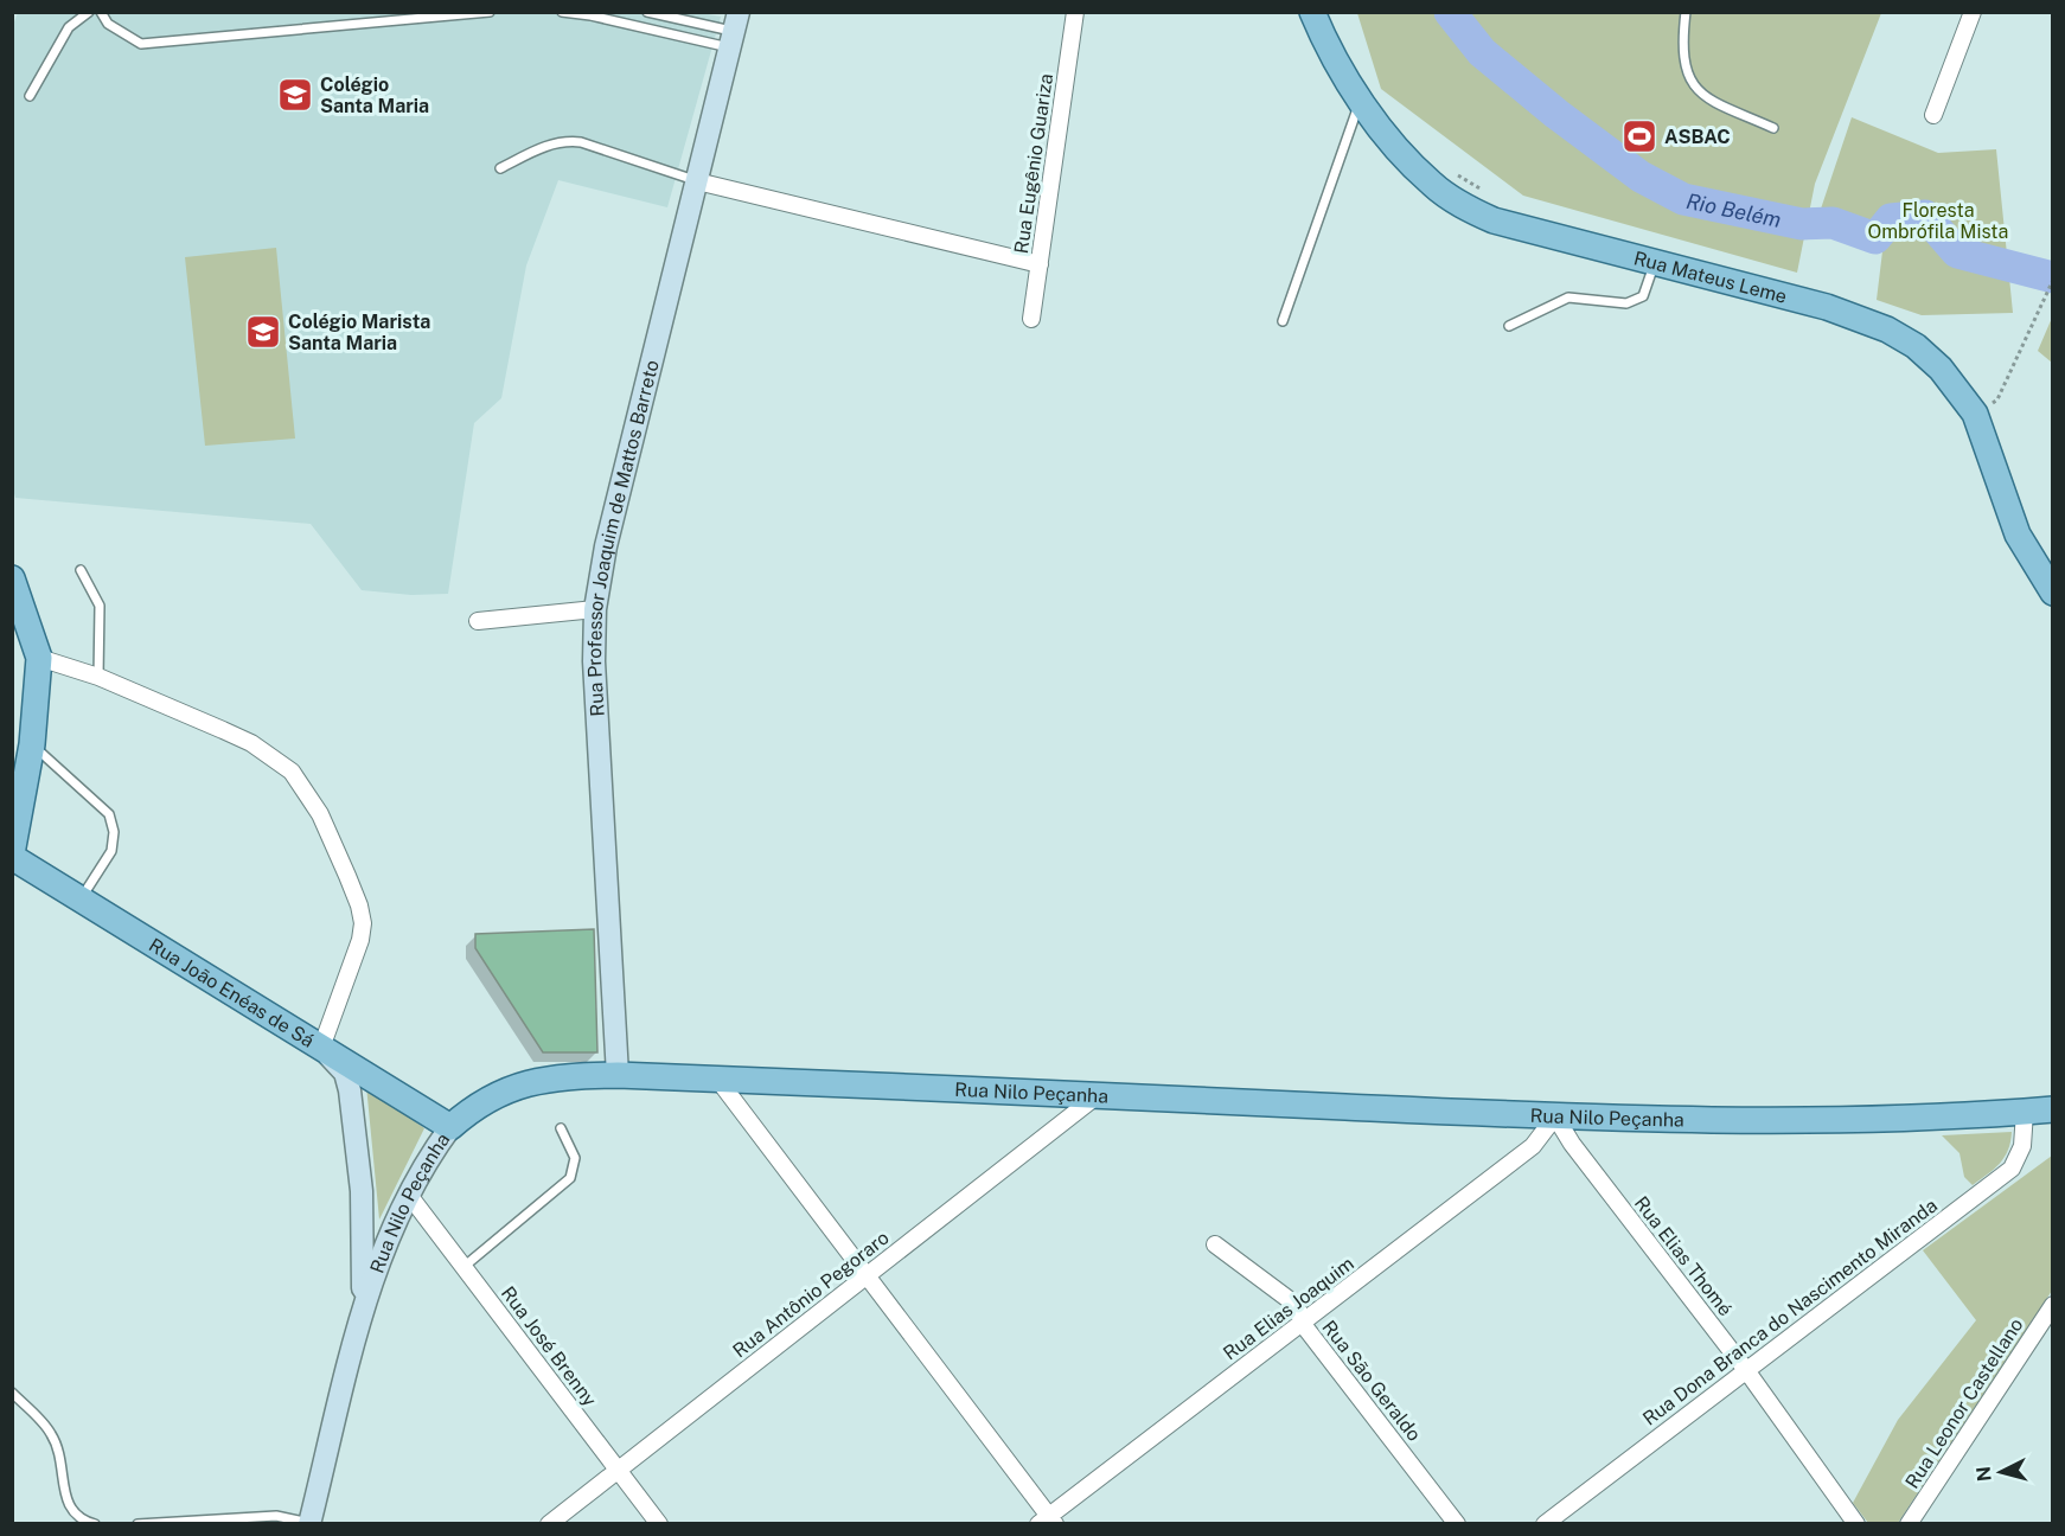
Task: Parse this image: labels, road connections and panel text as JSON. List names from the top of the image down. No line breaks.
{"streets":{"main road":["Rua Mateus Leme","Rua Professor Joaquim de Mattos Barreto","Rua João Enéas de Sá","Rua Nilo Peçanha"],"street":["Rua Eugênio Guariza","Rua Elias Thomé","Rua Antônio Pegoraro","Rua Elias Joaquim","Rua Dona Branca do Nascimento Miranda","Rua José Brenny","Rua São Geraldo","Rua Leonor Castellano"]},"crossings":[["Rua Professor Joaquim de Mattos Barreto","Rua Nilo Peçanha"],["Rua João Enéas de Sá","Rua Nilo Peçanha"],["Rua Nilo Peçanha","Rua Elias Thomé"],["Rua Nilo Peçanha","Rua Antônio Pegoraro"],["Rua Nilo Peçanha","Rua Elias Joaquim"],["Rua Nilo Peçanha","Rua Dona Branca do Nascimento Miranda"],["Rua Nilo Peçanha","Rua José Brenny"],["Rua Elias Thomé","Rua Elias Joaquim"],["Rua Elias Thomé","Rua Dona Branca do Nascimento Miranda"],["Rua Antônio Pegoraro","Rua José Brenny"],["Rua Elias Joaquim","Rua São Geraldo"]],"water":["Rio Belém"],"parks":["Floresta Ombrófila Mista"],"places":{"school or university":["Colégio Santa Maria","Colégio Marista Santa Maria"],"sports":["ASBAC"]},"north":"left"}
